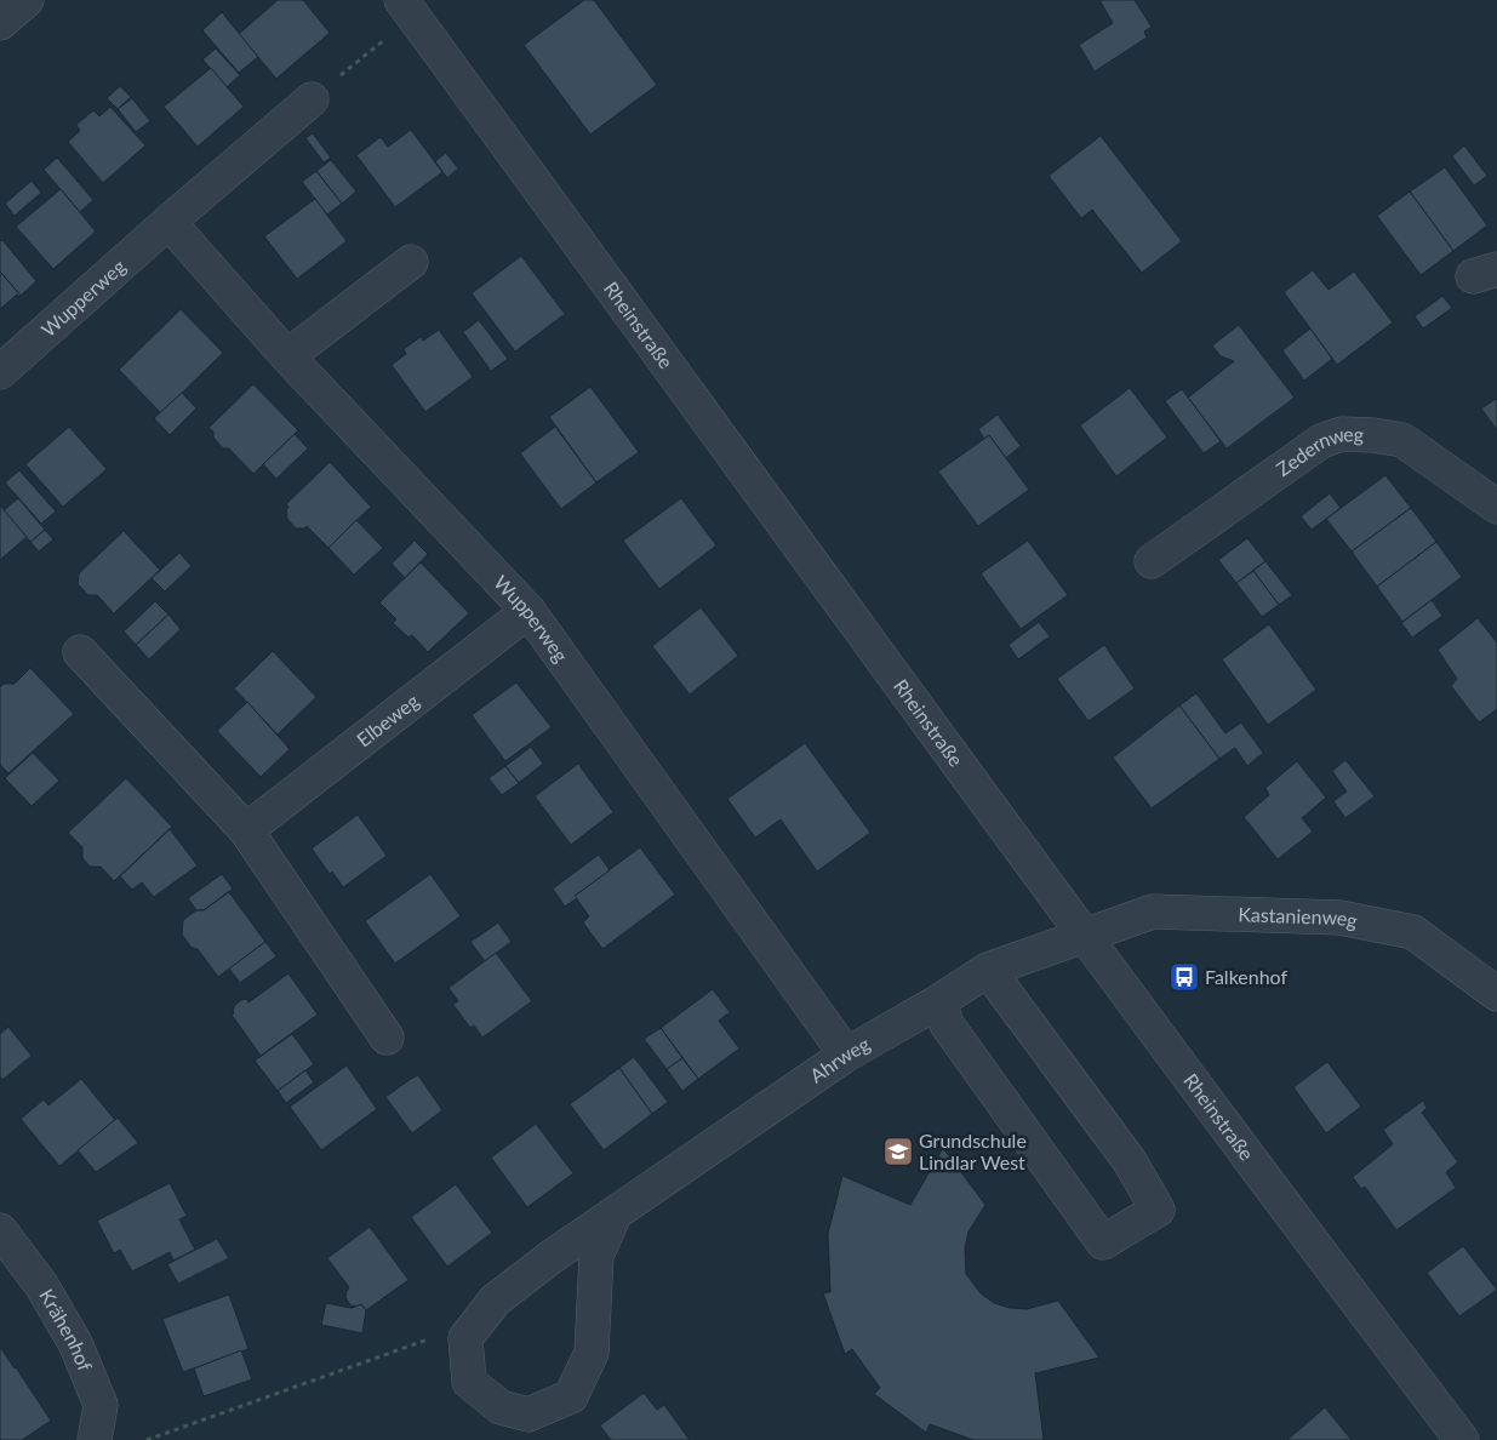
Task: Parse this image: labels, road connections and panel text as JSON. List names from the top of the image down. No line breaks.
{"streets":{"street":["Wupperweg","Rheinstraße","Zedernweg","Elbeweg","Kastanienweg","Ahrweg","Krähenhof"]},"crossings":[["Wupperweg","Elbeweg"],["Wupperweg","Ahrweg"],["Rheinstraße","Kastanienweg"],["Rheinstraße","Ahrweg"],["Kastanienweg","Ahrweg"]],"places":{"bus stop":["Falkenhof"],"school or university":["Grundschule Lindlar West"]}}
